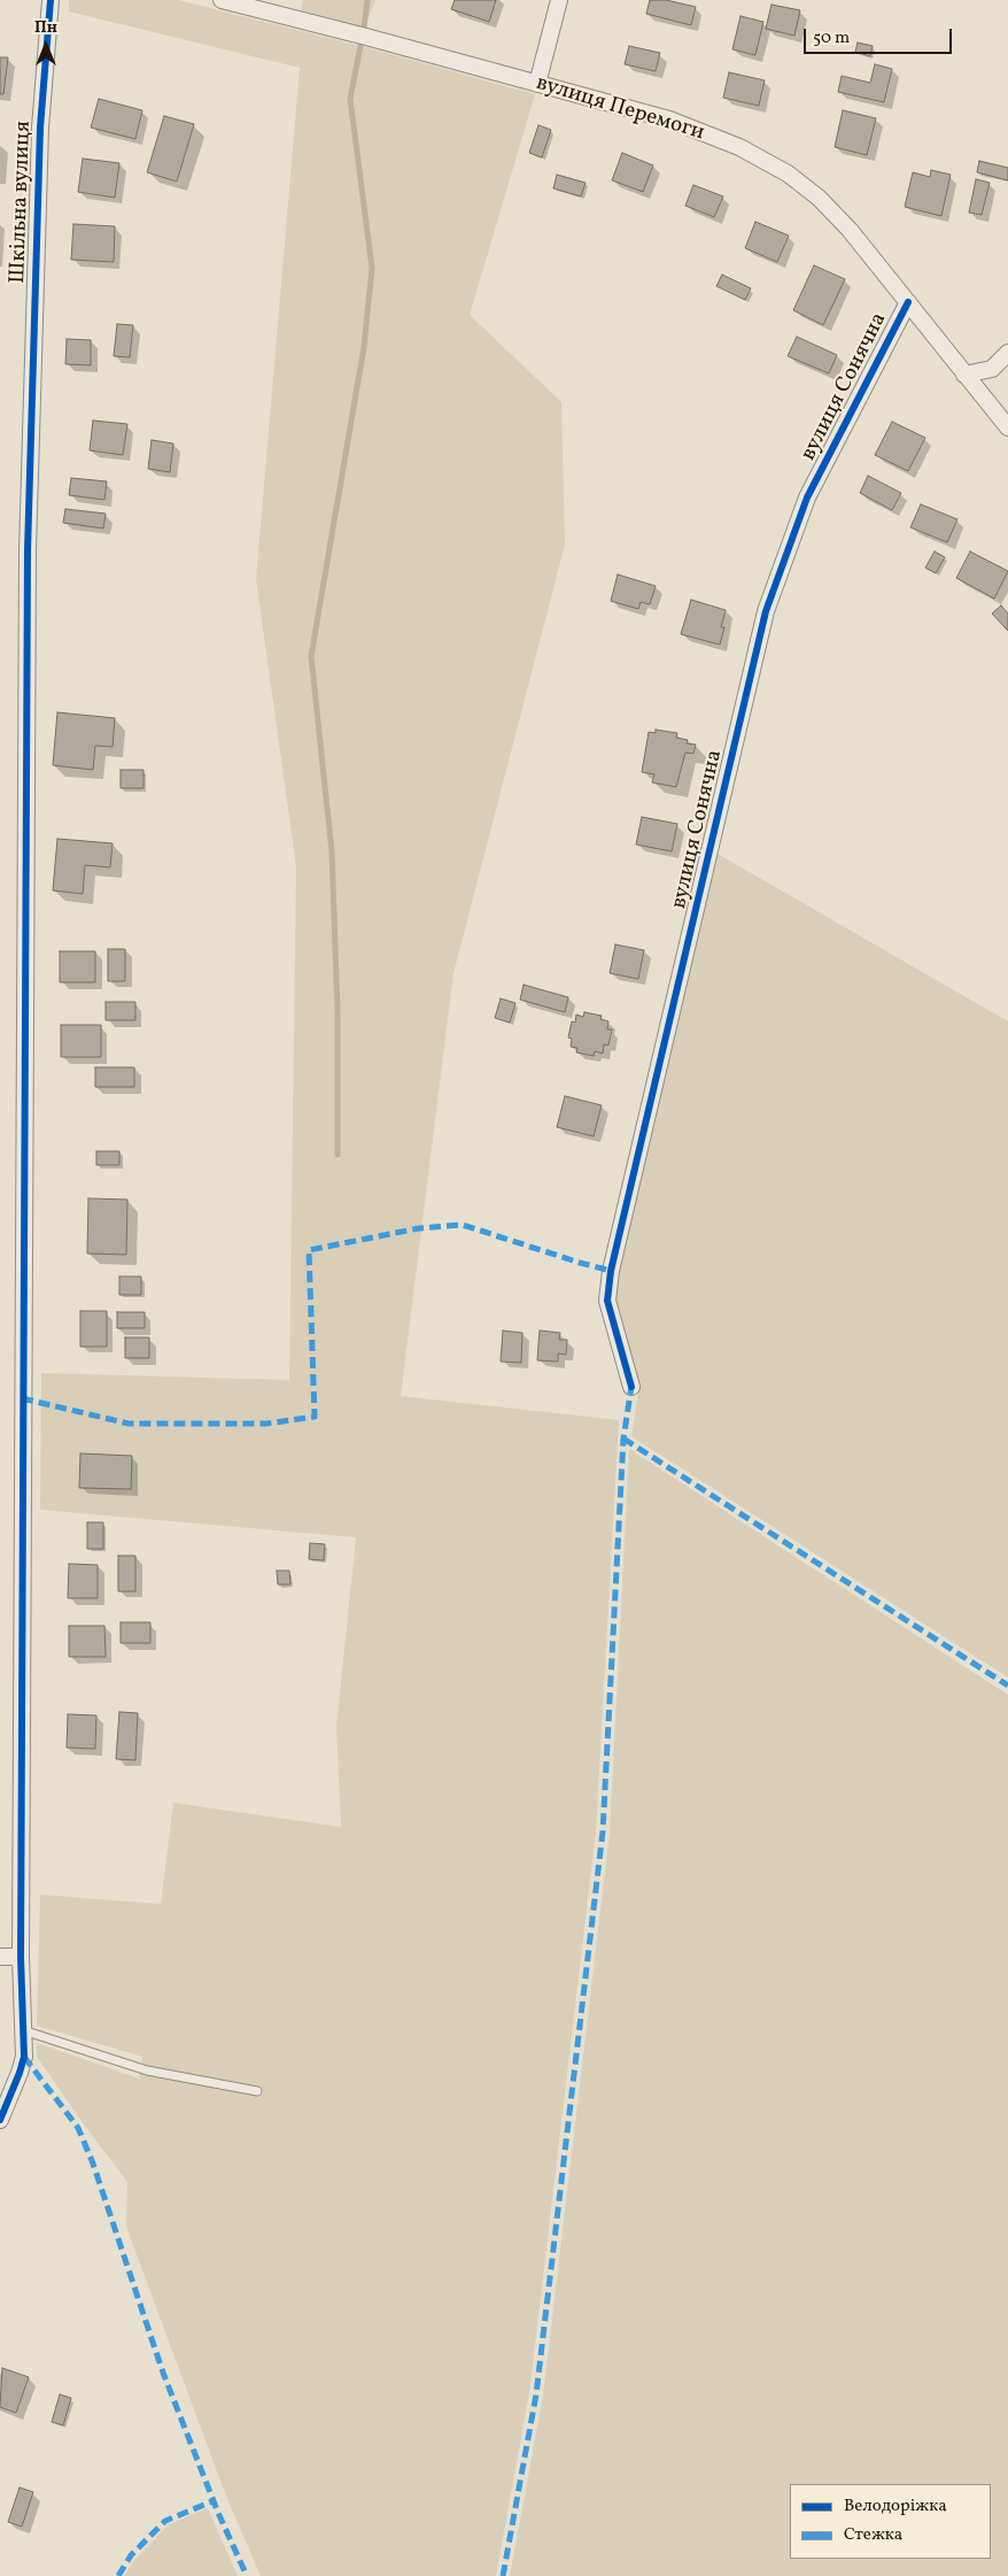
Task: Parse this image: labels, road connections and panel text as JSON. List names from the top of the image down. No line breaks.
{"streets":{"street":["вулиця Перемоги","Шкільна вулиця","вулиця Сонячна"]},"crossings":[["вулиця Перемоги","вулиця Сонячна"]],"legend":["Велодоріжка","Стежка"],"scale_bar":"50 m","north":"top"}
